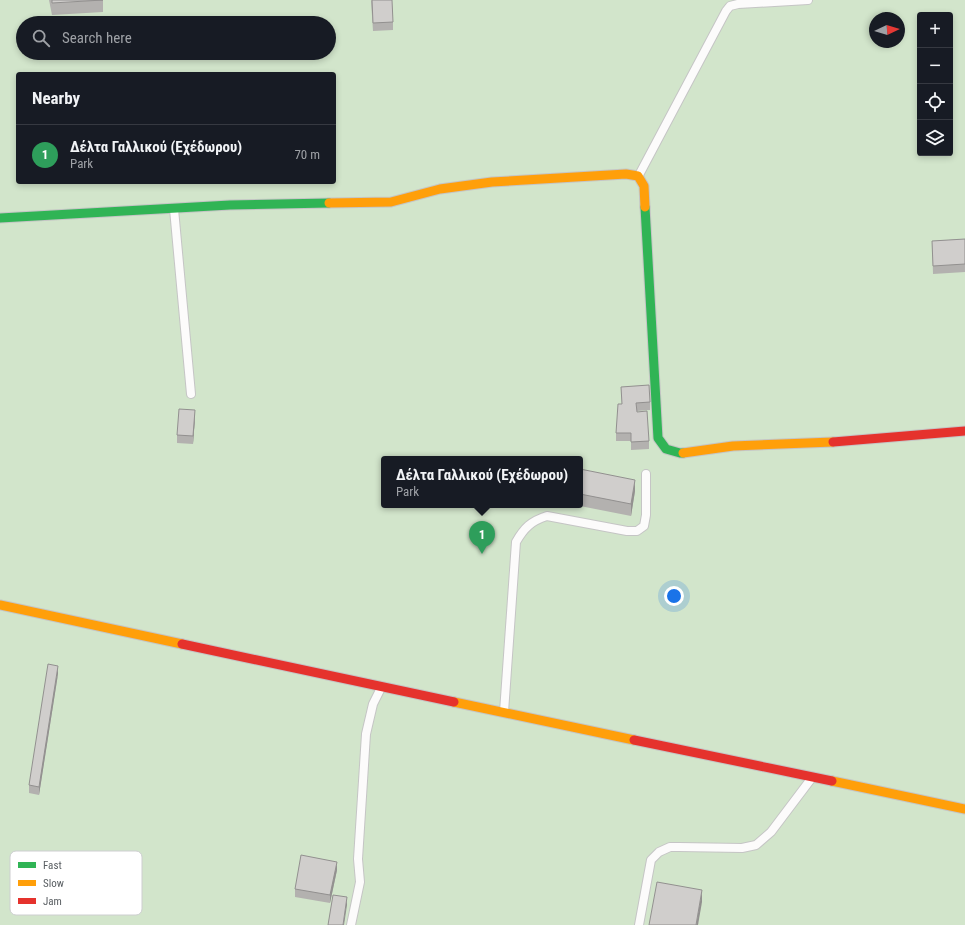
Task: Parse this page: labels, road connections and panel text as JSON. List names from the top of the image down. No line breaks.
{"legend":["Fast","Slow","Jam"],"north":"right","page":{"map_buttons":["+","−"],"search":"Search here","heading":"Nearby","list":[{"mark":"1","name":"Δέλτα Γαλλικού (Εχέδωρου)","note":"Park","value":"70 m"}],"popup":["Δέλτα Γαλλικού (Εχέδωρου)","Park"],"pins":"1"}}
